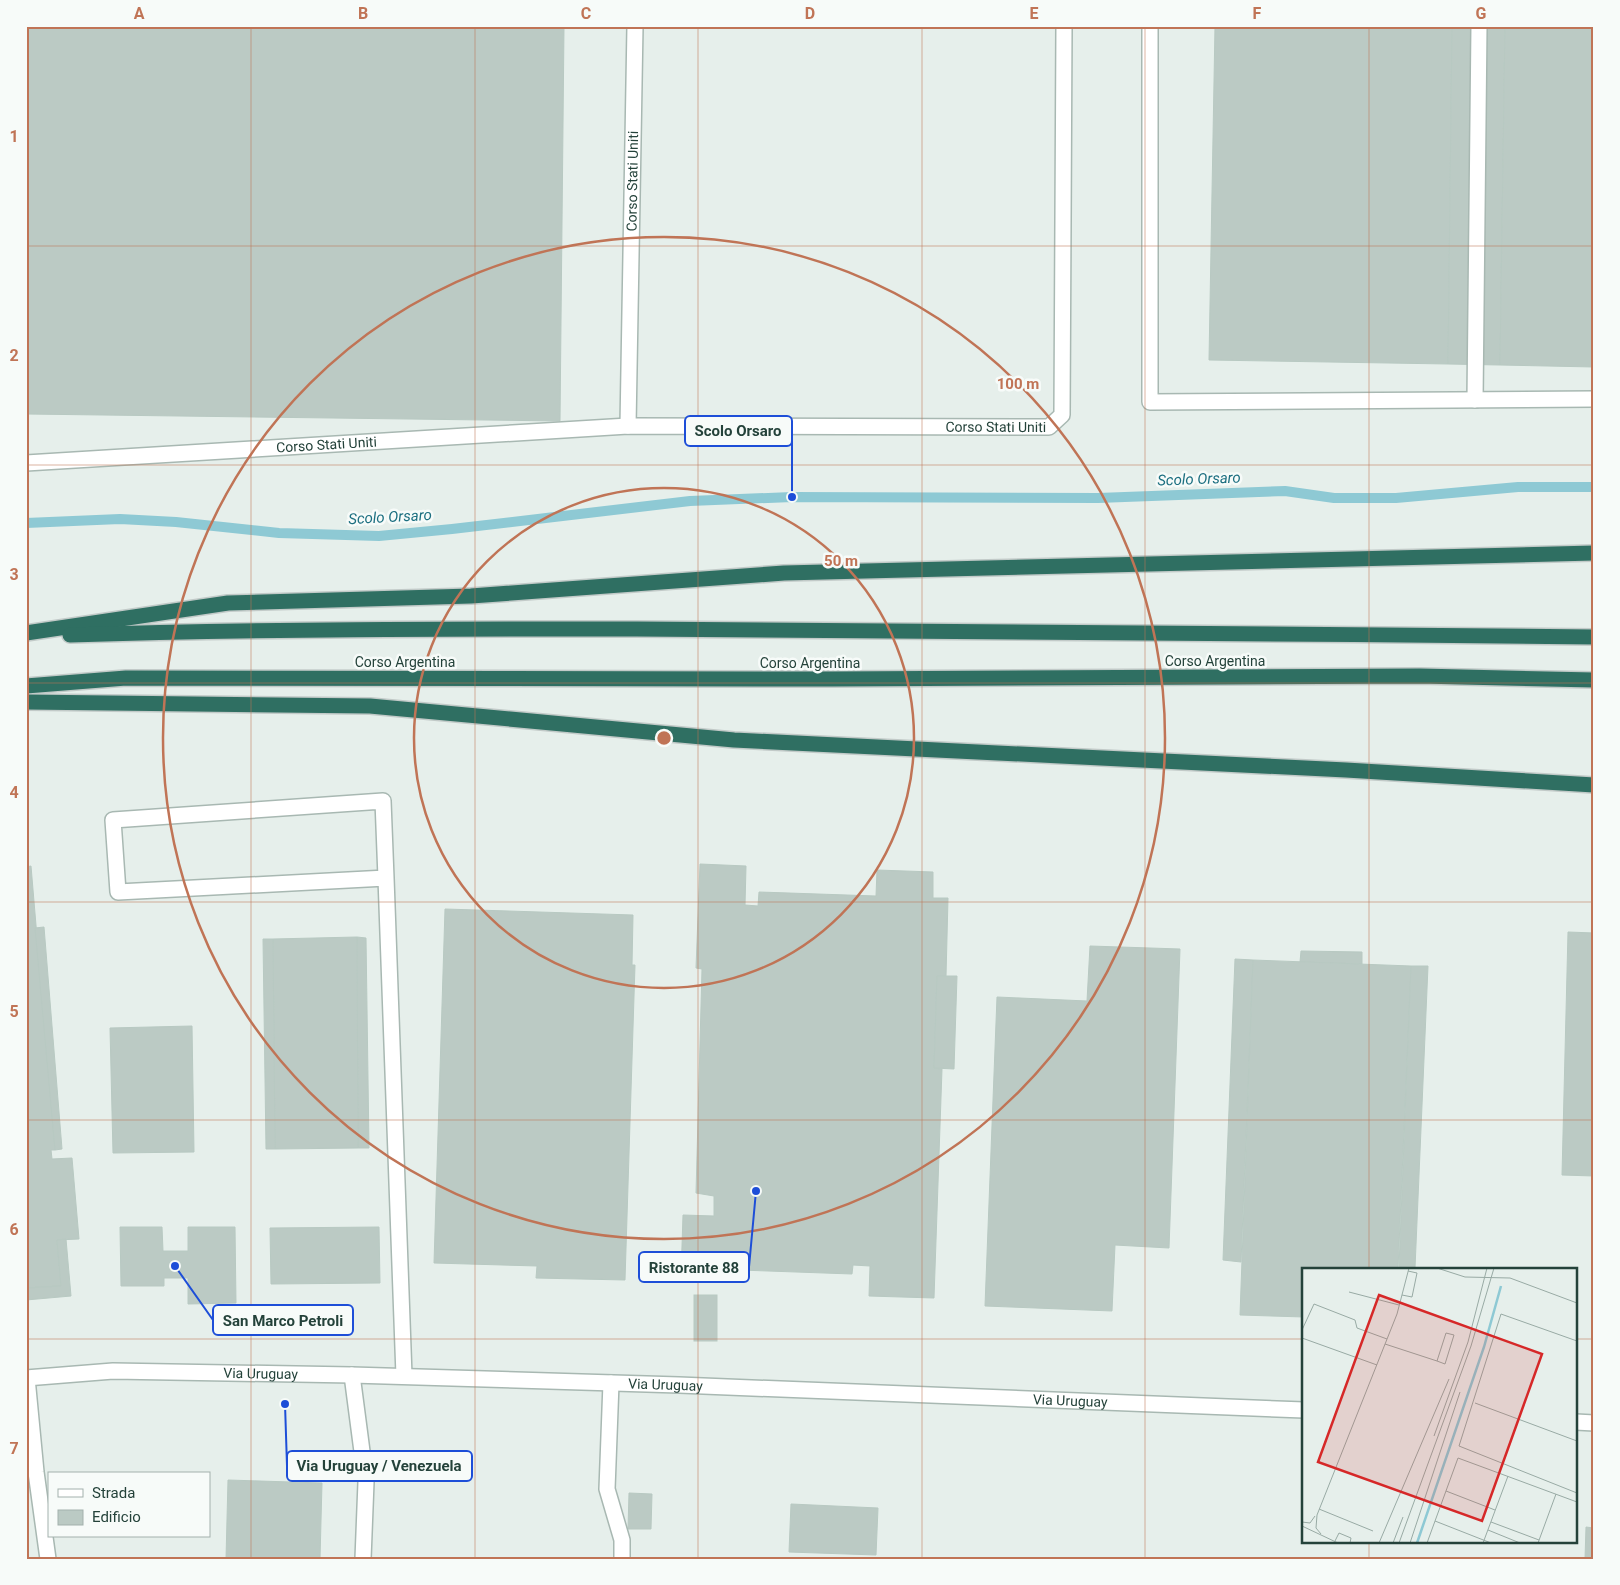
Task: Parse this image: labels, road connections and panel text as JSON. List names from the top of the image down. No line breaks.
{"streets":{"highway":["Corso Argentina"],"street":["Corso Stati Uniti","Via Uruguay"]},"water":["Scolo Orsaro"],"places":["Scolo Orsaro","Ristorante 88","San Marco Petroli","Via Uruguay / Venezuela"],"legend":["Strada","Edificio"],"grid":{"columns":["A","B","C","D","E","F","G"],"rows":["1","2","3","4","5","6","7"]},"rings":["100 m","50 m"]}
